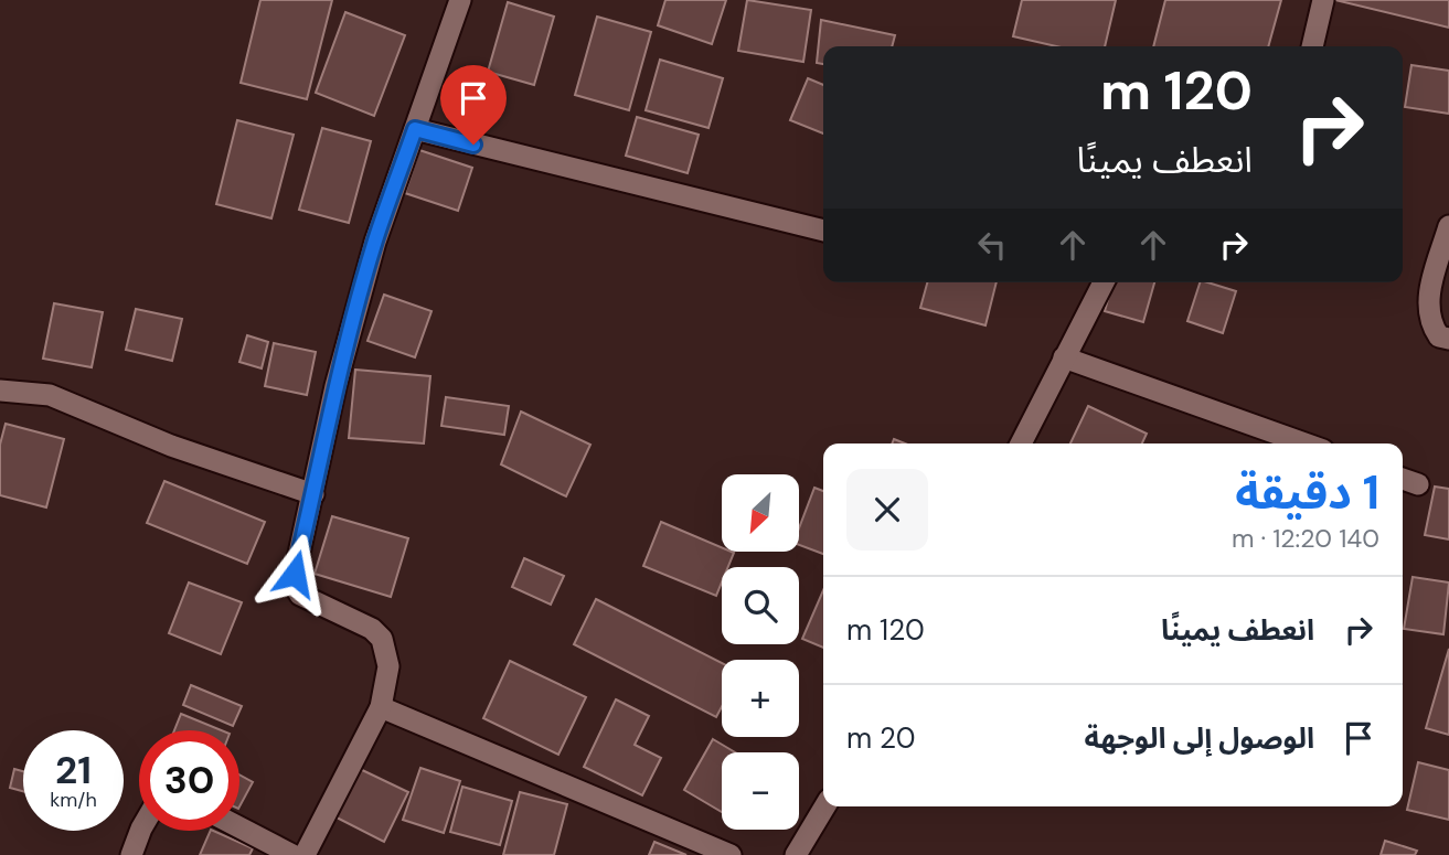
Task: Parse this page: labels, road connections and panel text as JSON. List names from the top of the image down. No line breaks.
{"north":"bottom left","page":{"turn":["120 m","انعطف يمينًا"],"heading":["1 دقيقة","140 m · 12:20"],"map_buttons":["+","−"],"list":[{"name":"انعطف يمينًا","value":"120 m"},{"name":"الوصول إلى الوجهة","value":"20 m"}],"speed":"21 km/h","limit":"30"}}
